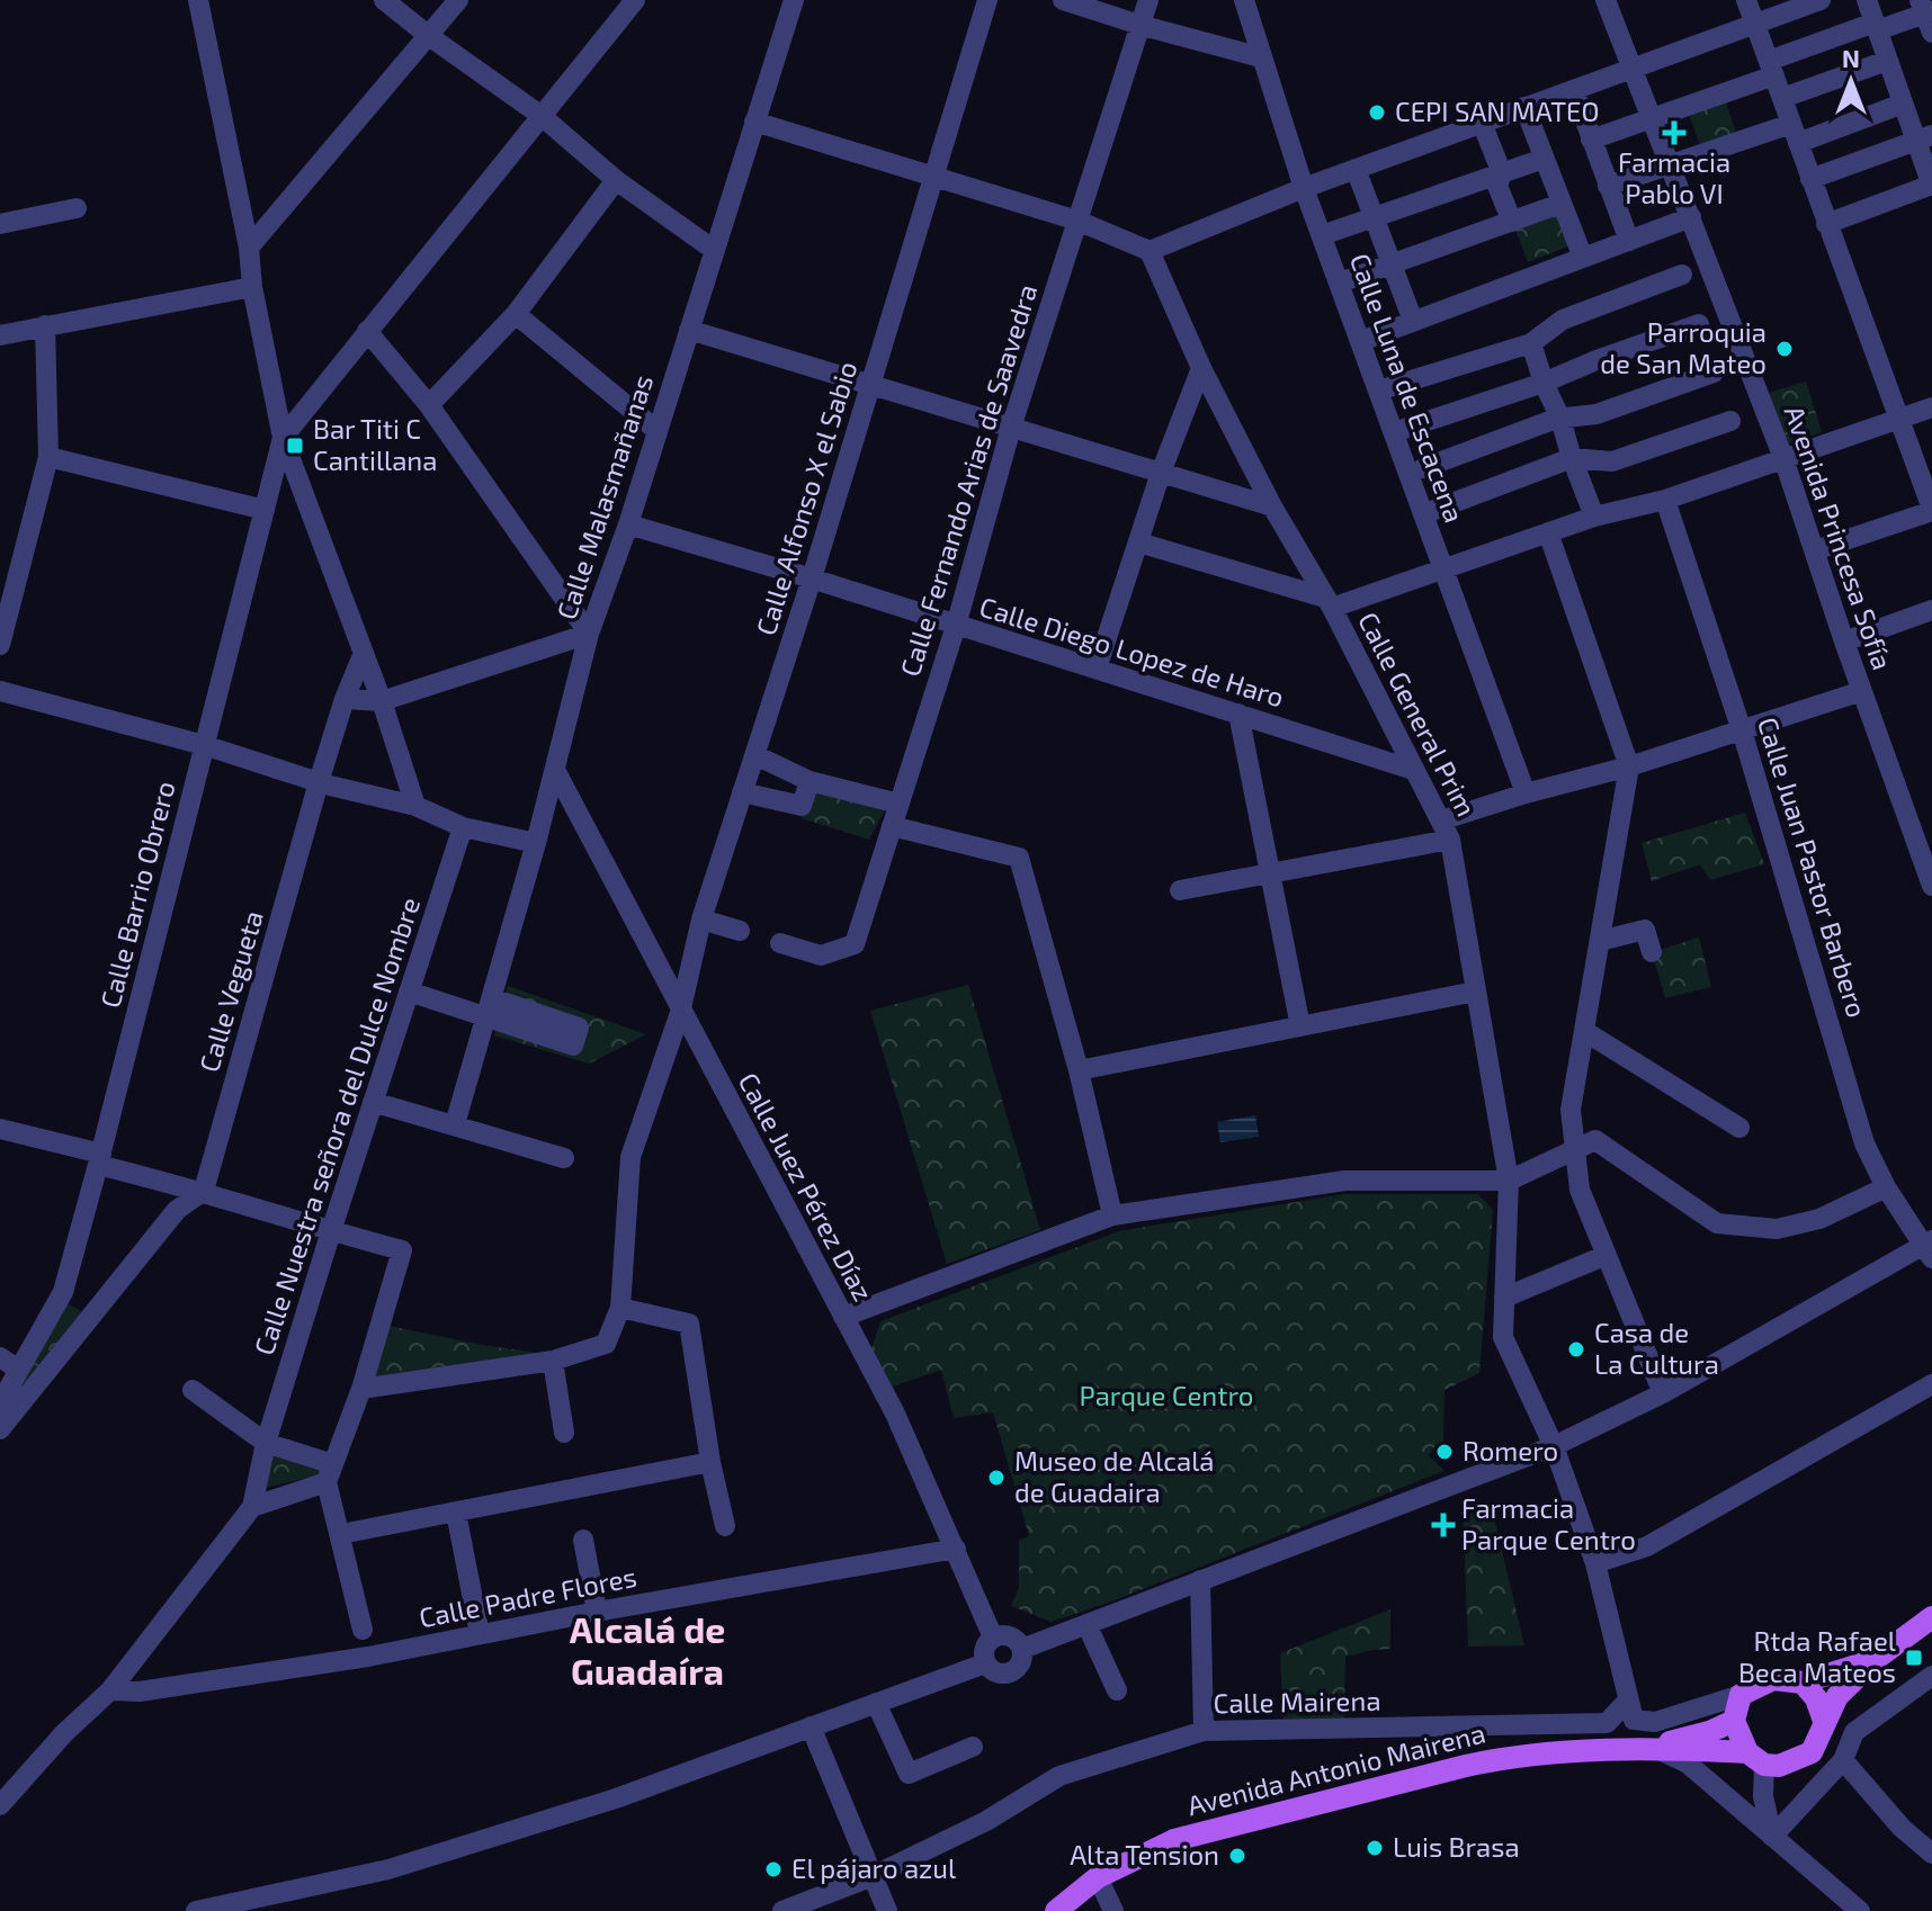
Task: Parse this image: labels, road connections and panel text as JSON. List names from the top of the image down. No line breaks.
{"streets":{"main road":["Avenida Antonio Mairena"],"street":["Calle Luna de Escacena","Calle Fernando Arias de Saavedra","Calle Malasmañanas","Calle Alfonso X el Sabio","Avenida Princesa Sofía","Calle Diego Lopez de Haro","Calle General Prim","Calle Juan Pastor Barbero","Calle Barrio Obrero","Calle Vegueta","Calle Nuestra señora del Dulce Nombre","Calle Juez Pérez Díaz","Calle Padre Flores","Calle Mairena"]},"crossings":[["Calle Fernando Arias de Saavedra","Calle Diego Lopez de Haro"],["Calle Malasmañanas","Calle Diego Lopez de Haro"],["Calle Malasmañanas","Calle Juez Pérez Díaz"],["Calle Alfonso X el Sabio","Calle Diego Lopez de Haro"],["Calle Alfonso X el Sabio","Calle Juez Pérez Díaz"],["Calle Diego Lopez de Haro","Calle General Prim"],["Calle General Prim","Calle Mairena"],["Calle Juez Pérez Díaz","Calle Padre Flores"]],"districts":["Alcalá de Guadaíra"],"parks":["Parque Centro"],"places":{"other":["CEPI SAN MATEO","Parroquia de San Mateo","Casa de La Cultura","Romero","Museo de Alcalá de Guadaira","Luis Brasa","Alta Tension","El pájaro azul"],"health":["Farmacia Pablo VI","Farmacia Parque Centro"],"transit":["Bar Titi C Cantillana","Rtda Rafael Beca Mateos"]},"north":"top"}
